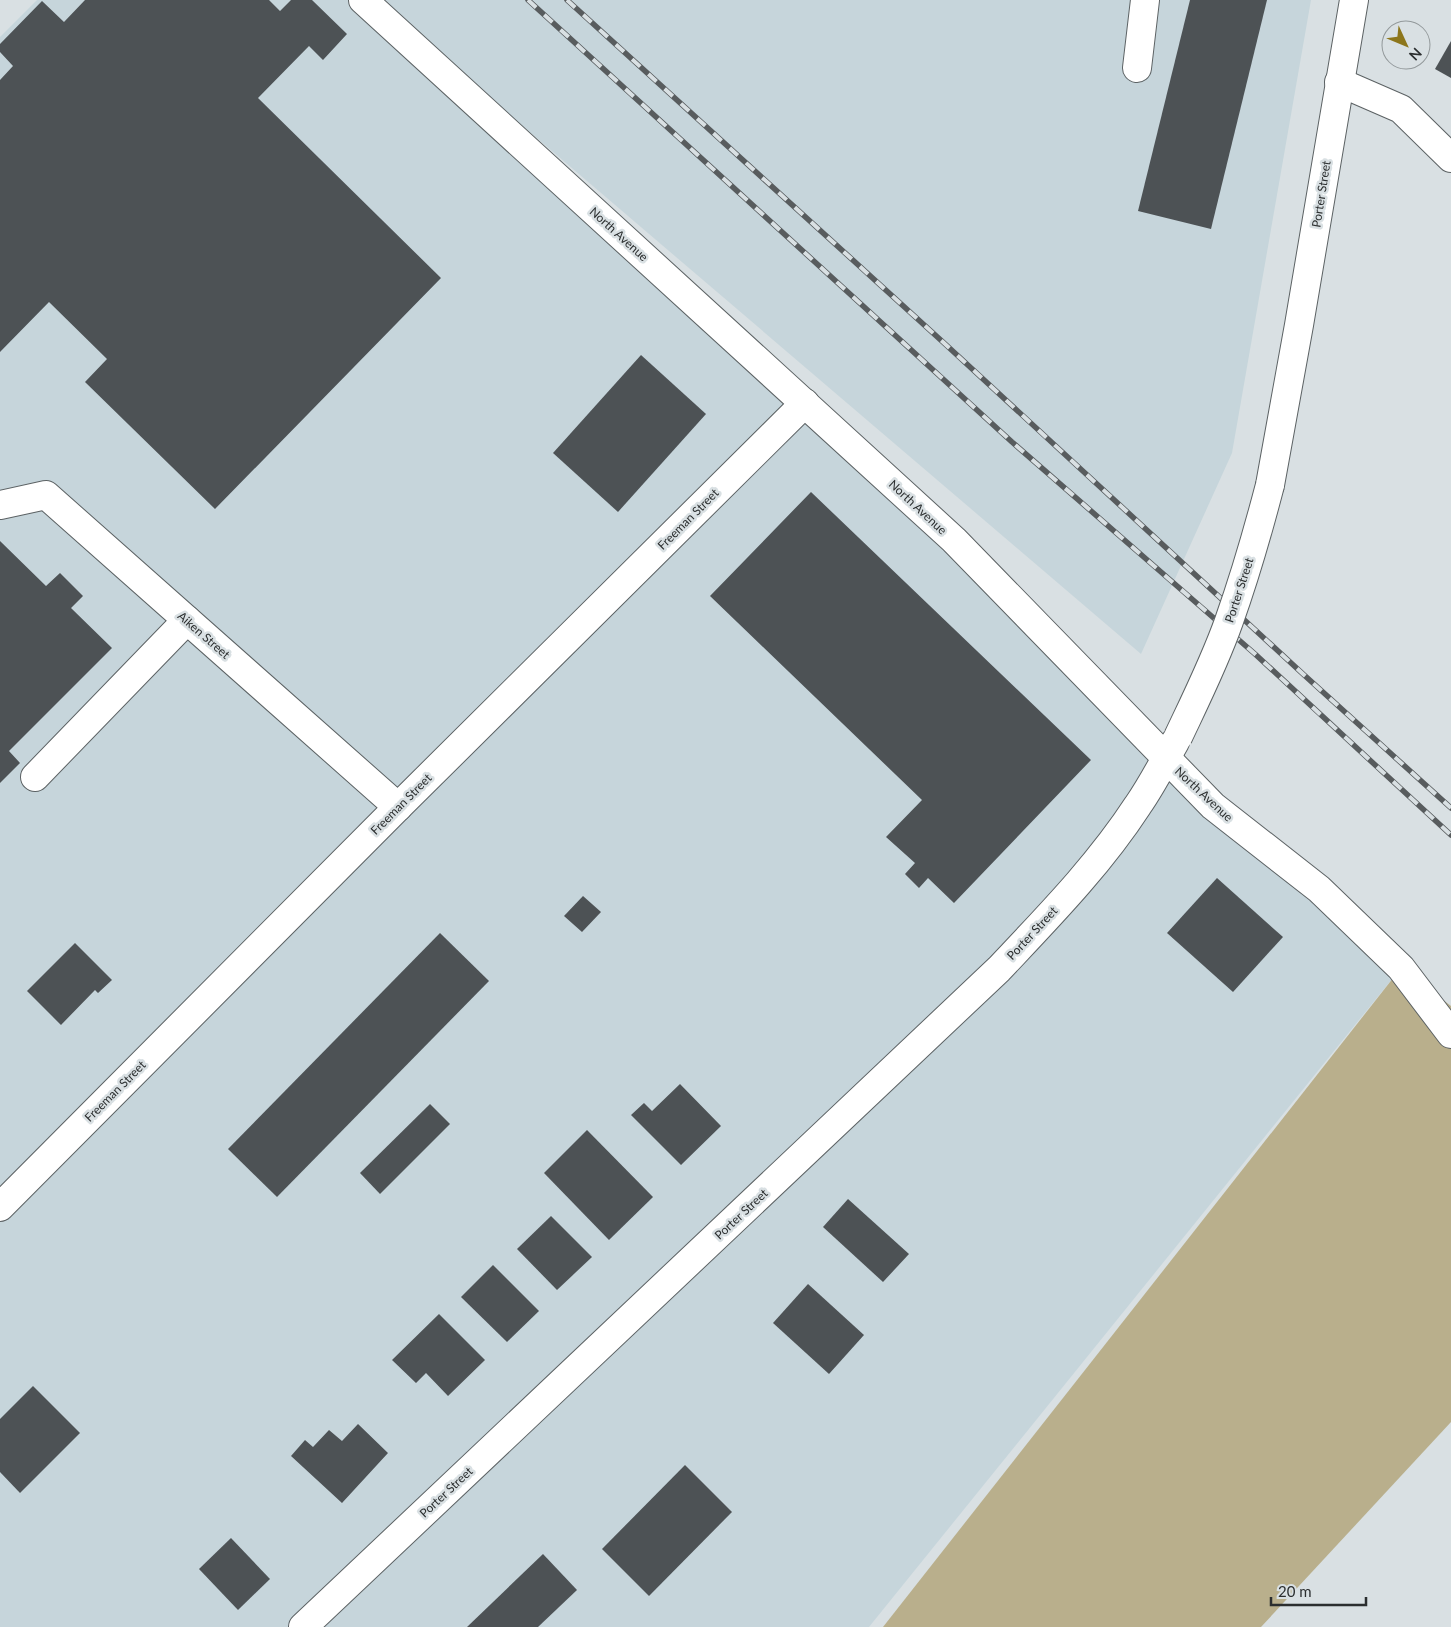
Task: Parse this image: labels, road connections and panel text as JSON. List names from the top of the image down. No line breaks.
{"streets":{"street":["Porter Street","North Avenue","Freeman Street","Aiken Street"]},"crossings":[["Porter Street","North Avenue"],["North Avenue","Freeman Street"],["Freeman Street","Aiken Street"]],"scale_bar":"20 m","north":"bottom right"}
